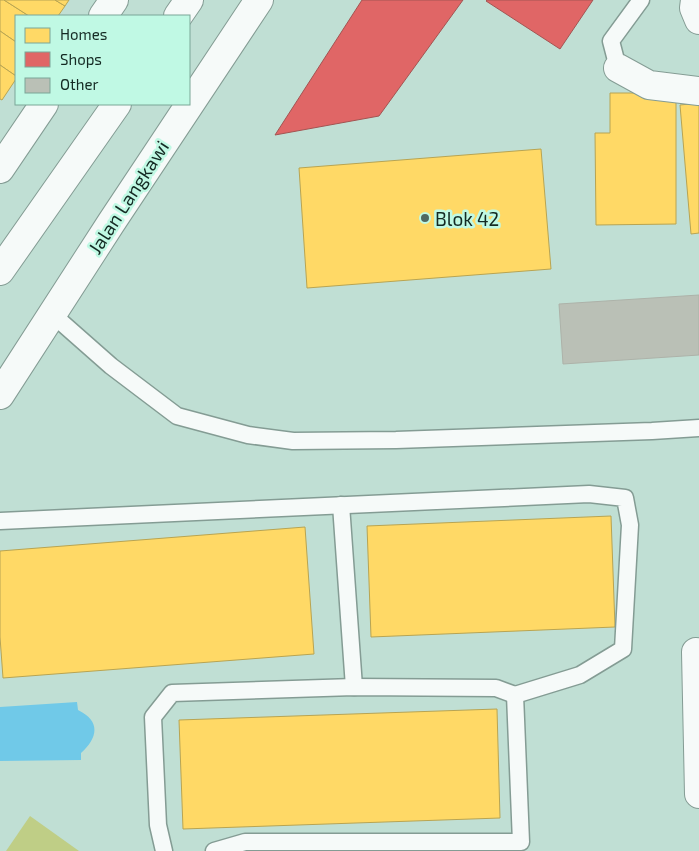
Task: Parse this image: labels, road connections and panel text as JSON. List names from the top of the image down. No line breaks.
{"streets":{"street":["Jalan Langkawi"]},"places":["Blok 42"],"legend":["Homes","Shops","Other"]}
